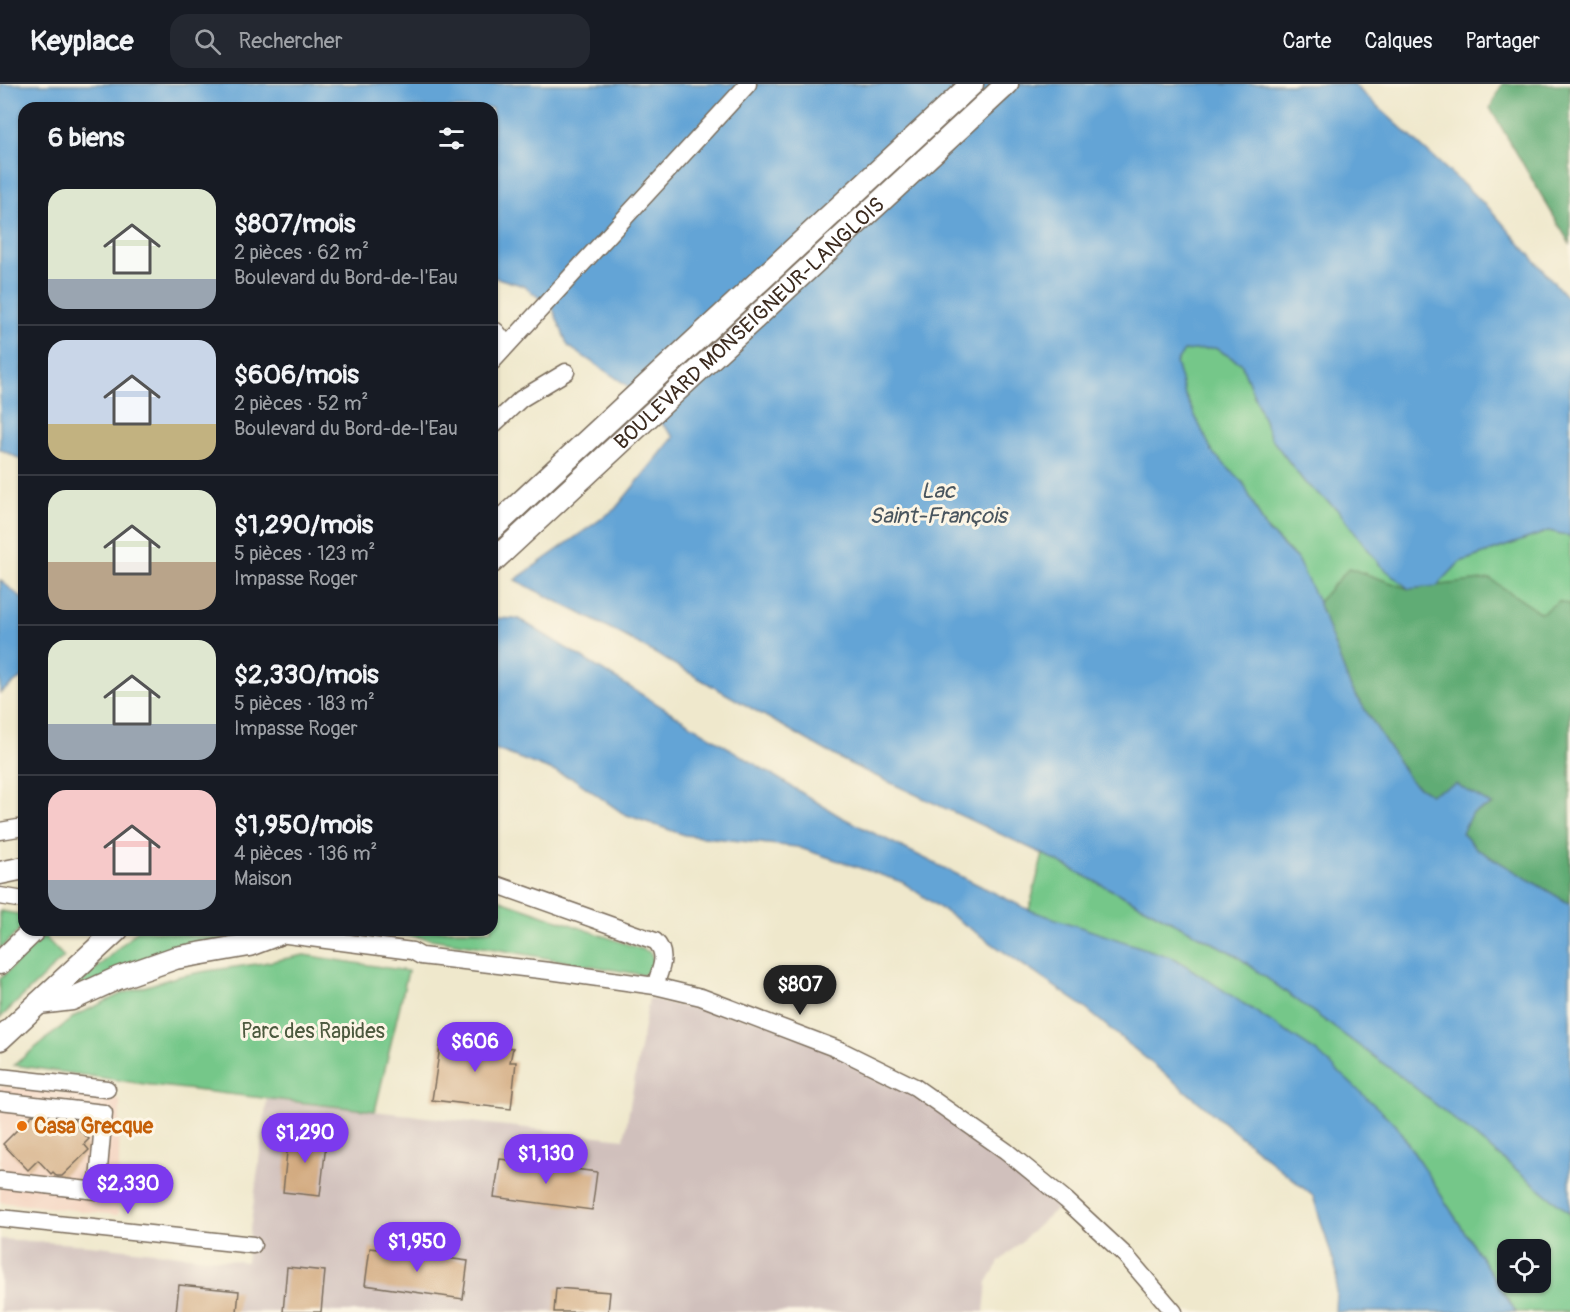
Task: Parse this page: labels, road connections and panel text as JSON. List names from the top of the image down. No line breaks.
{"streets":{"highway":["BOULEVARD MONSEIGNEUR-LANGLOIS"]},"water":["Lac Saint-François"],"parks":["Parc des Rapides"],"places":["Casa Grecque"],"page":{"header":"Keyplace","search":"Rechercher","nav":["Carte","Calques","Partager"],"heading":"6 biens","list":[{"name":"$807/mois","note":"2 pièces · 62 m² · Boulevard du Bord-de-l'Eau"},{"name":"$606/mois","note":"2 pièces · 52 m² · Boulevard du Bord-de-l'Eau"},{"name":"$1,290/mois","note":"5 pièces · 123 m² · Impasse Roger"},{"name":"$2,330/mois","note":"5 pièces · 183 m² · Impasse Roger"},{"name":"$1,950/mois","note":"4 pièces · 136 m² · Maison"}],"price":["$807","$606","$1,290","$1,130","$2,330","$1,950"]}}
